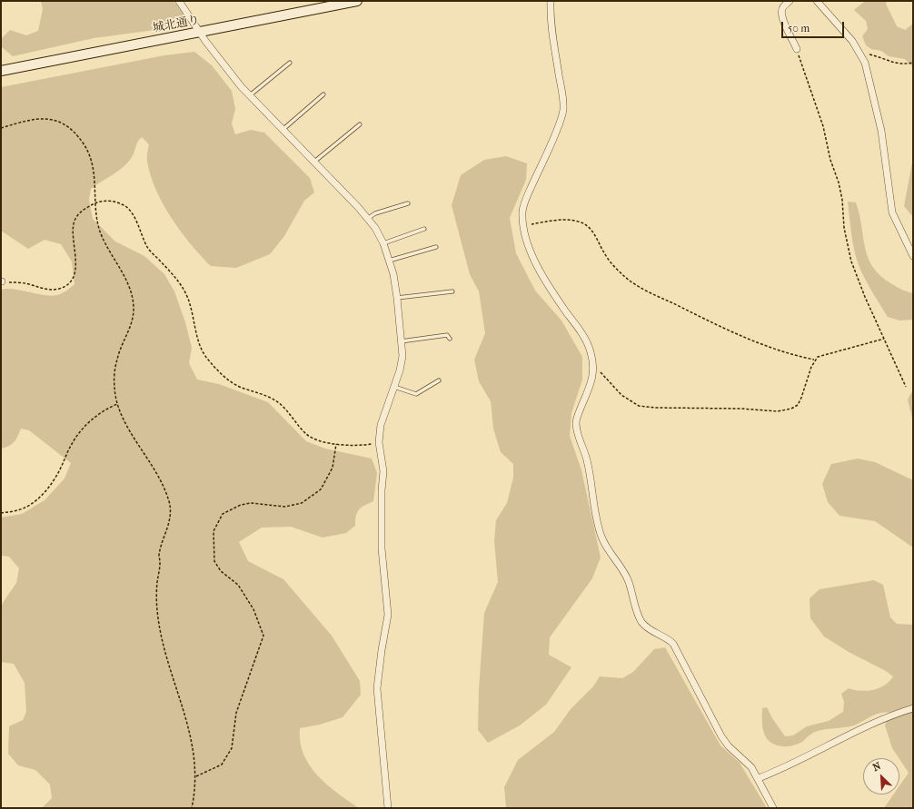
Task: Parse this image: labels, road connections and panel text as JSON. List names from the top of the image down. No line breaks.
{"streets":{"street":["城北通り"]},"scale_bar":"50 m","north":"top left"}
